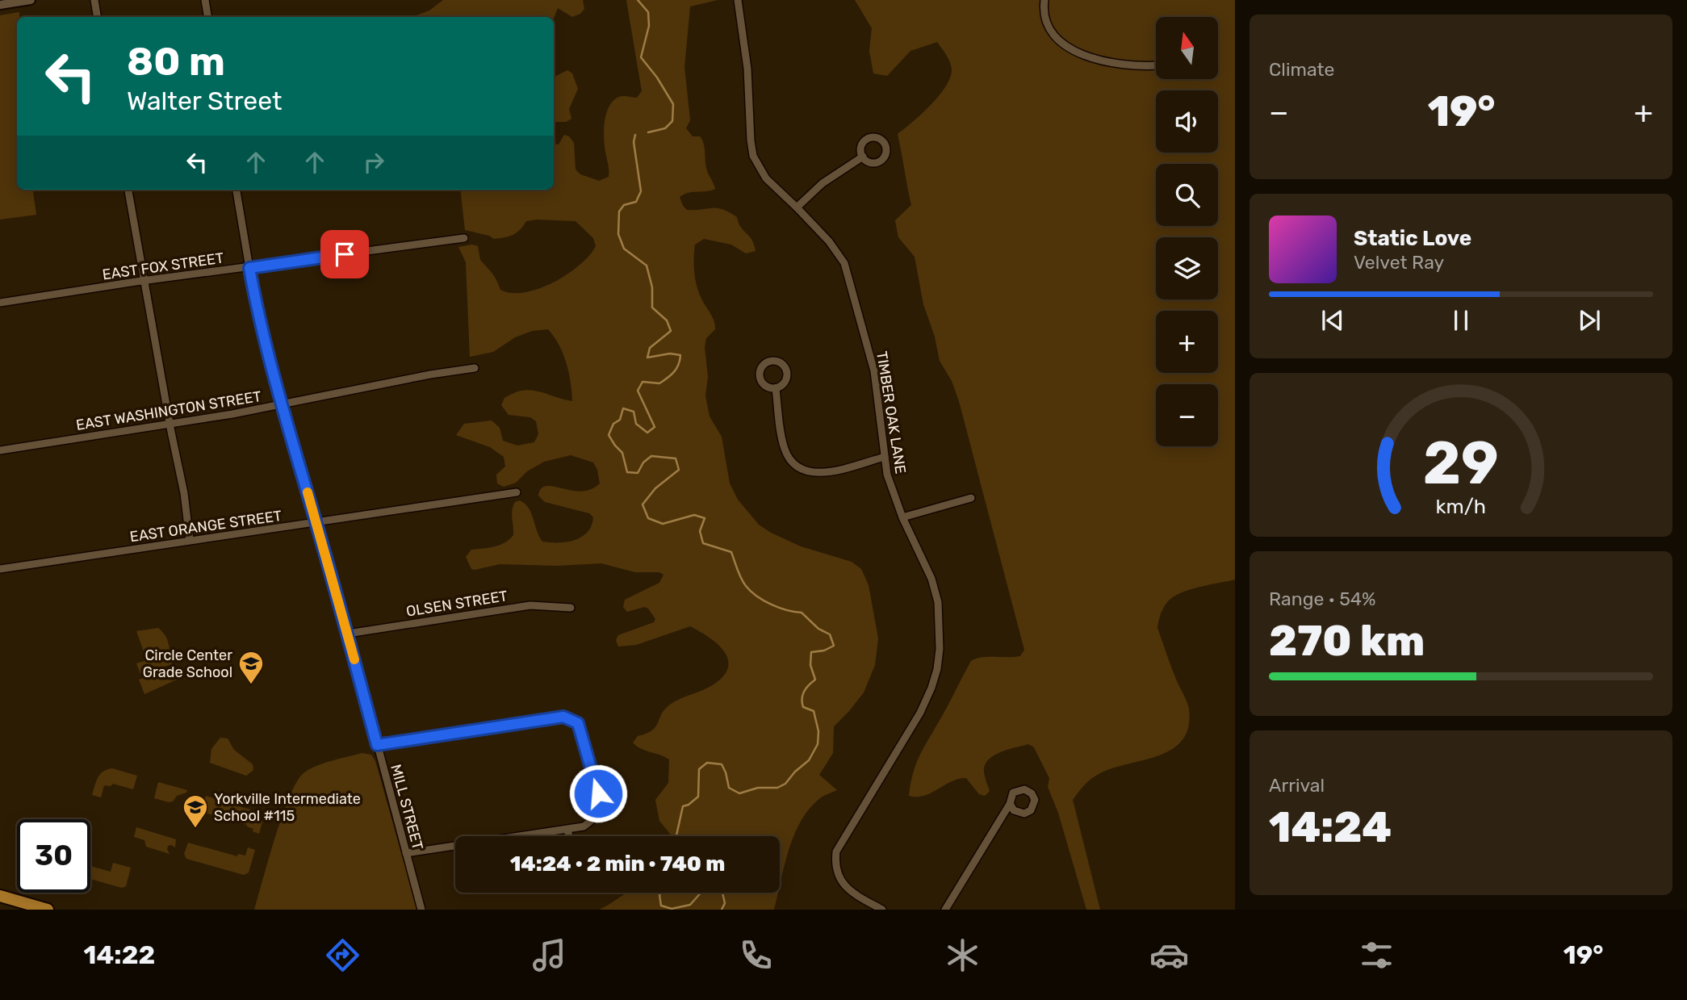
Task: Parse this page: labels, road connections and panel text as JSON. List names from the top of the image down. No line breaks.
{"streets":{"street":["EAST FOX STREET","EAST WASHINGTON STREET","TIMBER OAK LANE","EAST ORANGE STREET","OLSEN STREET","MILL STREET"]},"crossings":[["EAST FOX STREET","MILL STREET"],["EAST WASHINGTON STREET","MILL STREET"],["EAST ORANGE STREET","MILL STREET"],["OLSEN STREET","MILL STREET"]],"places":{"school or university":["Circle Center Grade School","Yorkville Intermediate School #115"]},"north":"top","page":{"tile":["Climate",["Range · 54%","270 km"],["Arrival","14:24"]],"map_buttons":["+","−"],"turn":["80 m","Walter Street"],"heat":["−","19°","+"],"song":["Static Love","Velvet Ray"],"limit":"30","trip":"14:24 · 2 min · 740 m","tabs":["14:22","19°"],"gauge":["29","km/h"]}}
